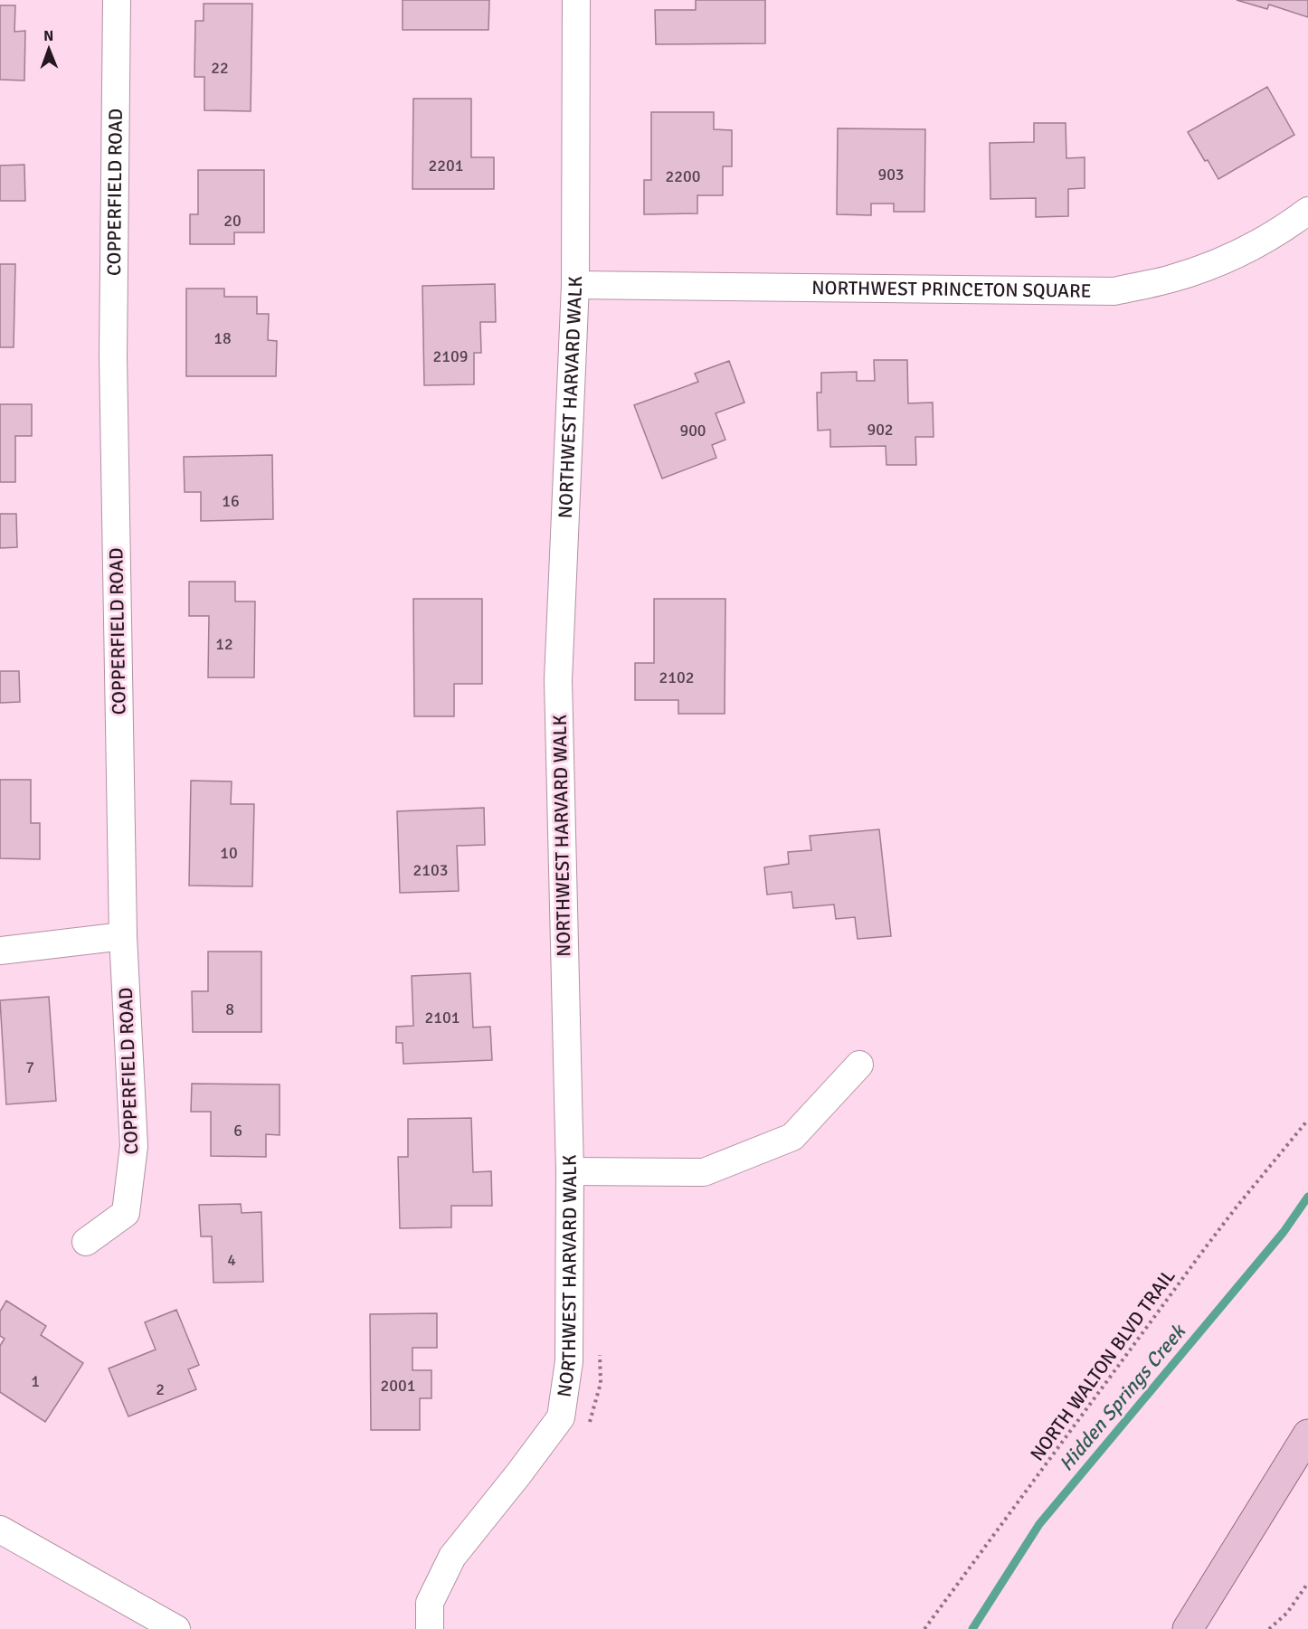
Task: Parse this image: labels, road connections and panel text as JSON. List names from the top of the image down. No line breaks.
{"streets":{"street":["COPPERFIELD ROAD","NORTHWEST PRINCETON SQUARE","NORTHWEST HARVARD WALK"],"path":["NORTH WALTON BLVD TRAIL"]},"crossings":[["NORTHWEST PRINCETON SQUARE","NORTHWEST HARVARD WALK"]],"water":["Hidden Springs Creek"],"house_numbers":["22","2201","903","2200","20","18","2109","902","900","16","12","2102","10","2103","8","2101","7","6","4","1","2001","2"],"north":"top"}
